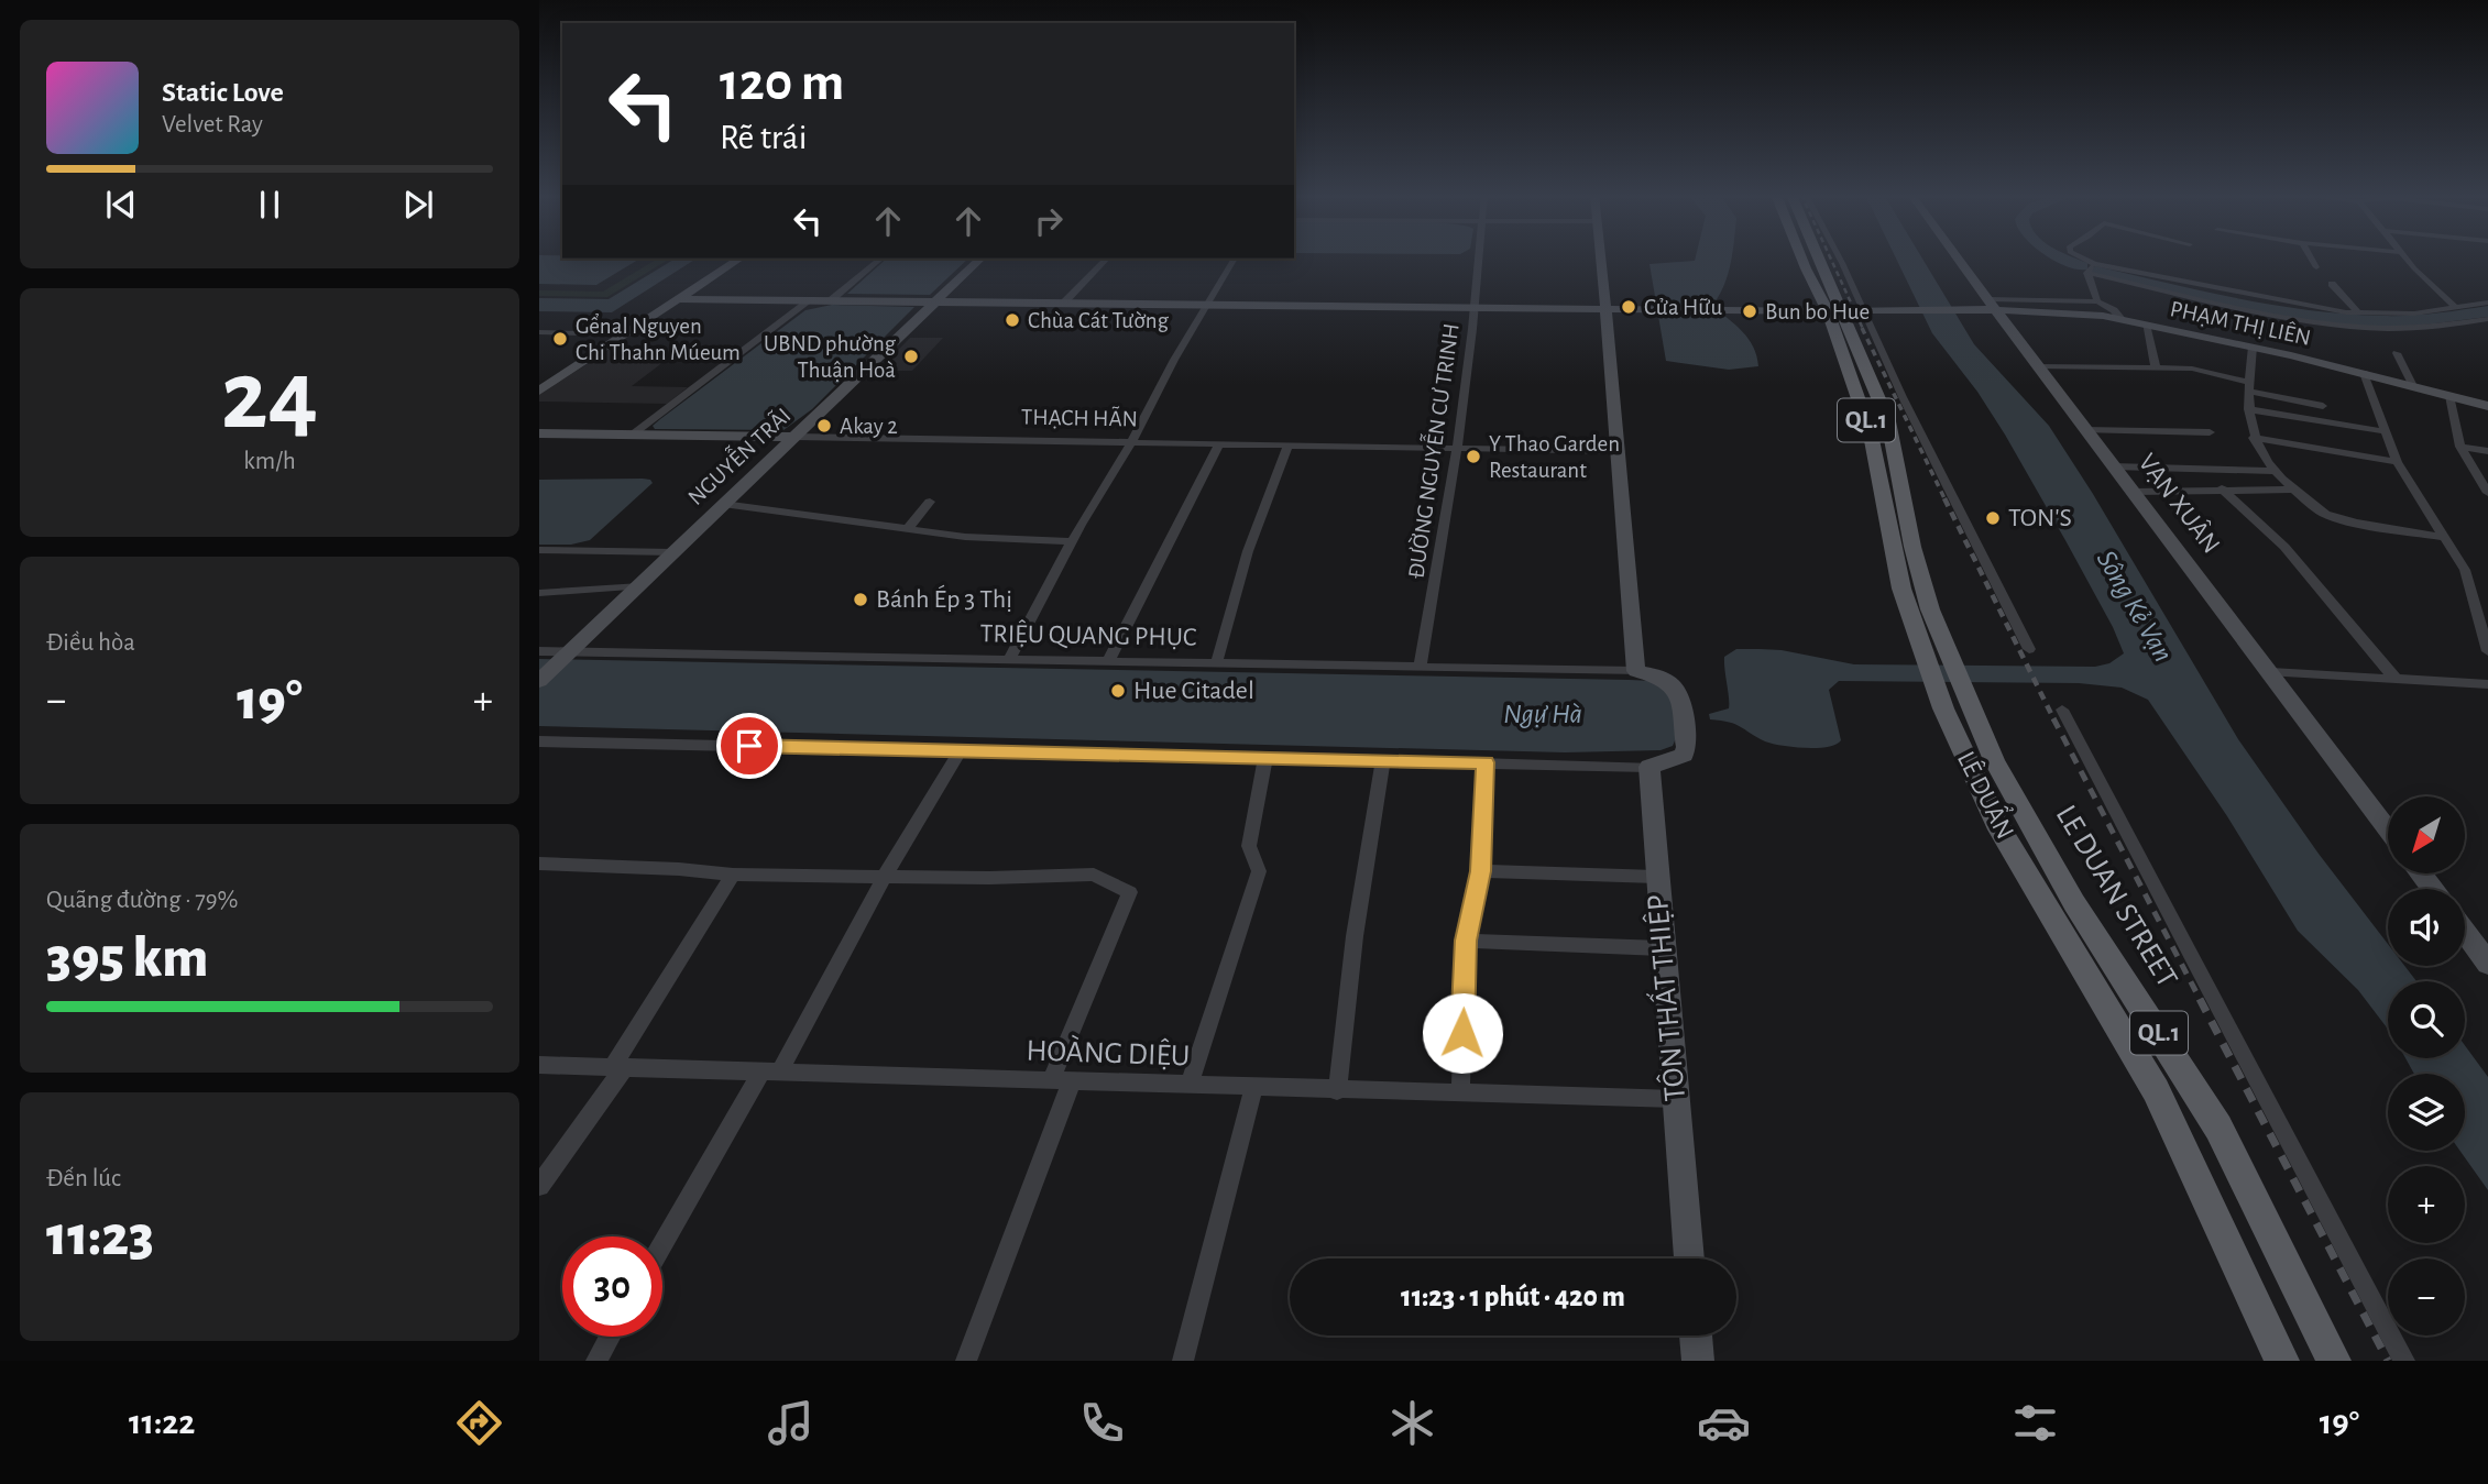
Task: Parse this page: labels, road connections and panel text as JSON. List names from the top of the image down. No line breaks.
{"streets":{"main road":["QL.1","LÊ DUẨN","LE DUAN STREET"],"street":["PHẠM THỊ LIÊN","THẠCH HÃN","ĐƯỜNG NGUYỄN CƯ TRINH","NGUYỄN TRÃI","VẠN XUÂN","TRIỆU QUANG PHỤC","TÔN THẤT THIỆP","HOÀNG DIỆU"]},"crossings":[["PHẠM THỊ LIÊN","ĐƯỜNG NGUYỄN CƯ TRINH"],["PHẠM THỊ LIÊN","NGUYỄN TRÃI"],["PHẠM THỊ LIÊN","VẠN XUÂN"],["PHẠM THỊ LIÊN","LÊ DUẨN"],["THẠCH HÃN","ĐƯỜNG NGUYỄN CƯ TRINH"],["THẠCH HÃN","NGUYỄN TRÃI"],["ĐƯỜNG NGUYỄN CƯ TRINH","TRIỆU QUANG PHỤC"],["NGUYỄN TRÃI","TRIỆU QUANG PHỤC"],["LÊ DUẨN","LE DUAN STREET"],["TÔN THẤT THIỆP","HOÀNG DIỆU"]],"water":["Sông Kẻ Vạn","Ngự Hà"],"places":["Cửa Hữu","Bun bo Hue","Chùa Cát Tường","Gểnal Nguyen Chi Thahn Múeum","UBND phường Thuận Hoà","Akay 2","Y Thao Garden Restaurant","TON'S","Bánh Ép 3 Thị","Hue Citadel"],"north":"bottom left","page":{"turn":["120 m","Rẽ trái"],"song":["Static Love","Velvet Ray"],"tile":[["24","km/h"],"Điều hòa",["Quãng đường · 79%","395 km"],["Đến lúc","11:23"]],"heat":["−","19°","+"],"map_buttons":["+","−"],"limit":"30","trip":"11:23 · 1 phút · 420 m","tabs":["11:22","19°"]}}
